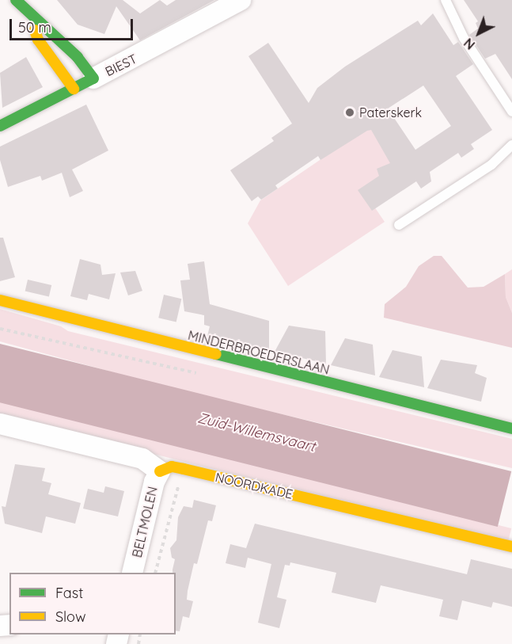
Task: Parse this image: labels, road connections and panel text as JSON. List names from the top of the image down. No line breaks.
{"streets":{"street":["BIEST","MINDERBROEDERSLAAN","NOORDKADE","BELTMOLEN"]},"crossings":[["NOORDKADE","BELTMOLEN"]],"water":["Zuid-Willemsvaart"],"places":["Paterskerk"],"legend":["Fast","Slow"],"scale_bar":"50 m","north":"bottom left"}
